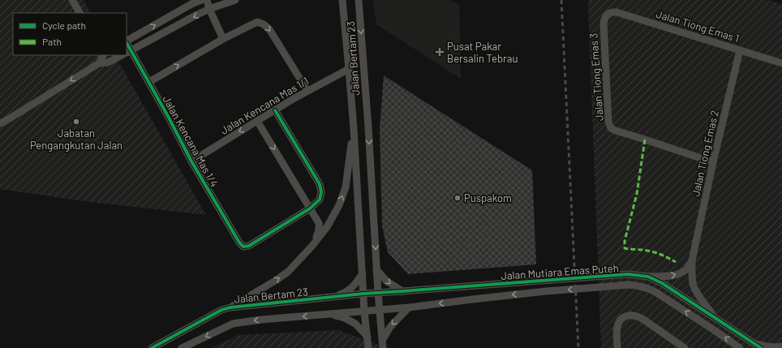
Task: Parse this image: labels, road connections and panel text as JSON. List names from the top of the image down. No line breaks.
{"streets":{"street":["Jalan Tiong Emas 1","Jalan Bertam 23","Jalan Tiong Emas 3","Jalan Kencana Mas 1/1","Jalan Kencana Mas 1/4","Jalan Tiong Emas 2","Jalan Mutiara Emas Puteh"]},"crossings":[["Jalan Tiong Emas 1","Jalan Tiong Emas 3"],["Jalan Tiong Emas 1","Jalan Tiong Emas 2"],["Jalan Bertam 23","Jalan Kencana Mas 1/1"],["Jalan Bertam 23","Jalan Mutiara Emas Puteh"],["Jalan Tiong Emas 3","Jalan Tiong Emas 2"],["Jalan Kencana Mas 1/1","Jalan Kencana Mas 1/4"],["Jalan Tiong Emas 2","Jalan Mutiara Emas Puteh"]],"one_way":["Jalan Kencana Mas 1/1"],"places":{"health":["Pusat Pakar Bersalin Tebrau"],"other":["Jabatan Pengangkutan Jalan","Puspakom"]},"legend":["Cycle path","Path"]}
